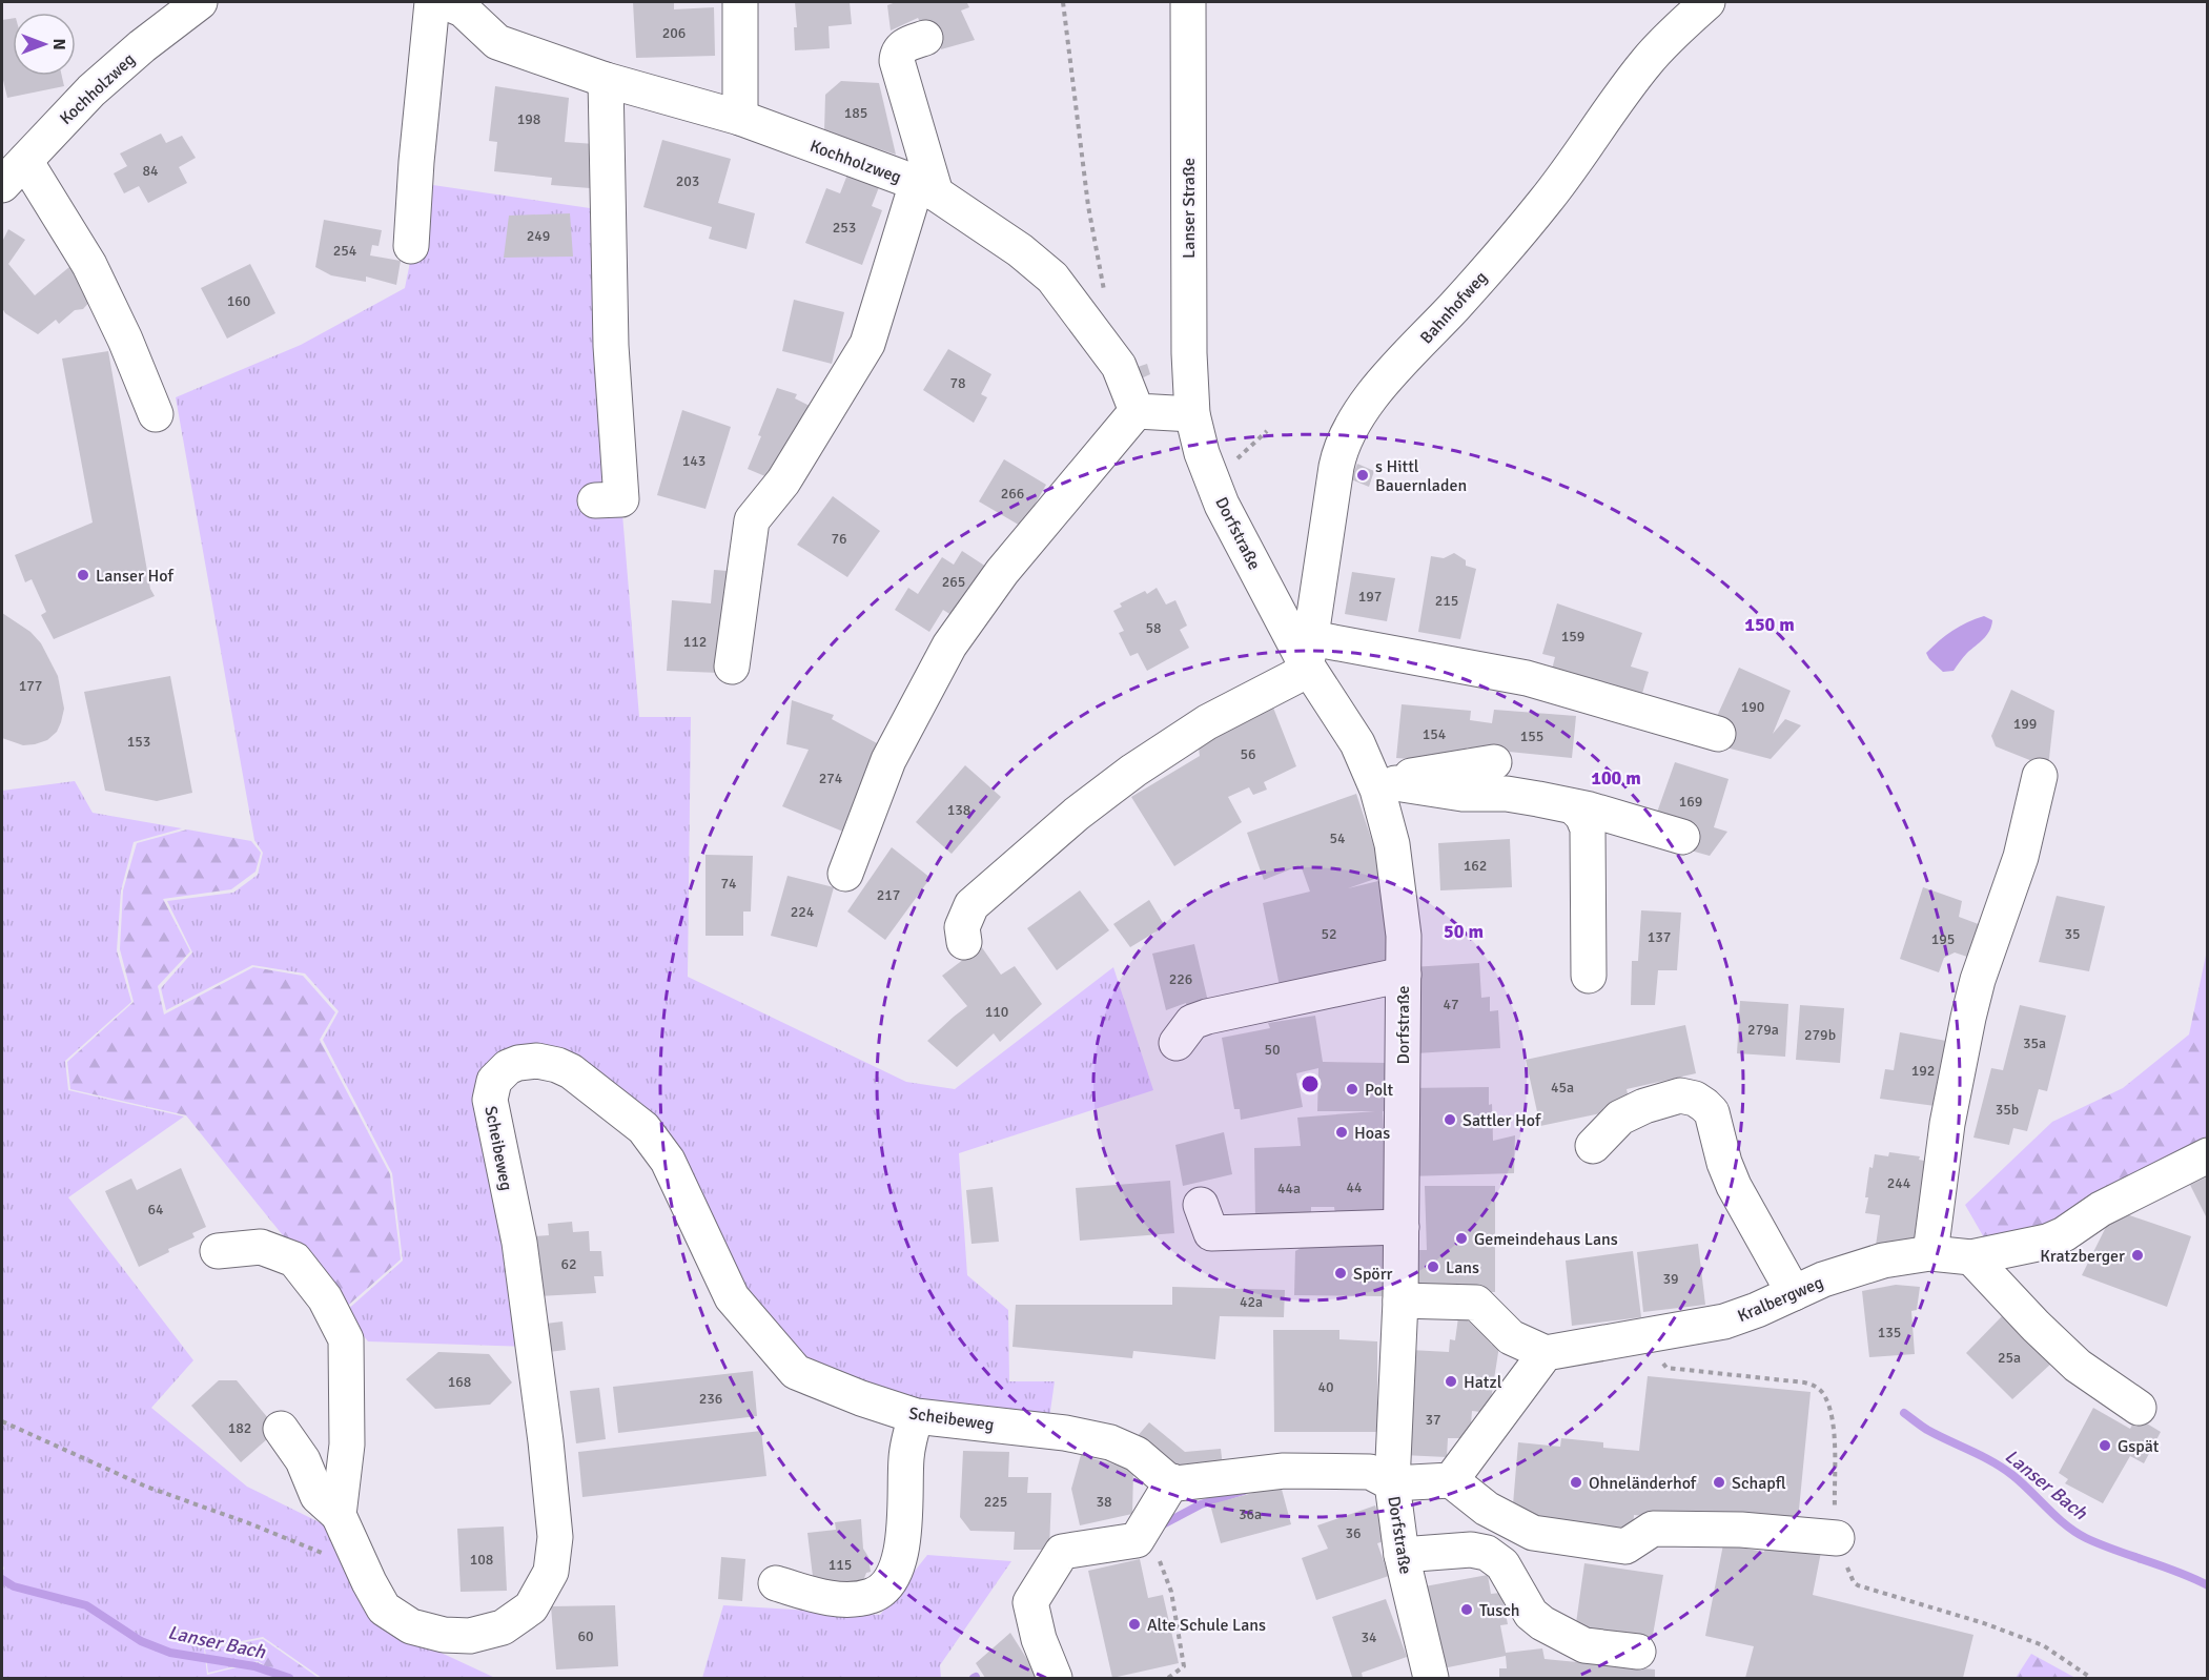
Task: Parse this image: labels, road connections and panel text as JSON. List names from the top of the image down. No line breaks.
{"streets":{"street":["Kochholzweg","Lanser Straße","Bahnhofweg","Dorfstraße","Scheibeweg","Kralbergweg"]},"crossings":[["Lanser Straße","Dorfstraße"],["Bahnhofweg","Dorfstraße"]],"water":["Lanser Bach"],"places":["s Hittl Bauernladen","Lanser Hof","Polt","Sattler Hof","Hoas","Gemeindehaus Lans","Kratzberger","Lans","Spörr","Hatzl","Gspät","Ohneländerhof","Schapfl","Tusch","Alte Schule Lans"],"house_numbers":["206","185","198","84","203","253","249","254","160","78","143","266","76","265","197","215","58","159","112","177","190","199","154","155","153","56","274","169","138","54","162","74","217","224","52","35","137","195","226","47","110","279a","279b","35a","50","192","45a","35b","244","44","44a","64","62","39","42a","135","25a","168","40","236","37","182","225","38","36a","36","108","115","60","34"],"north":"right","rings":["150 m","100 m","50 m"]}
